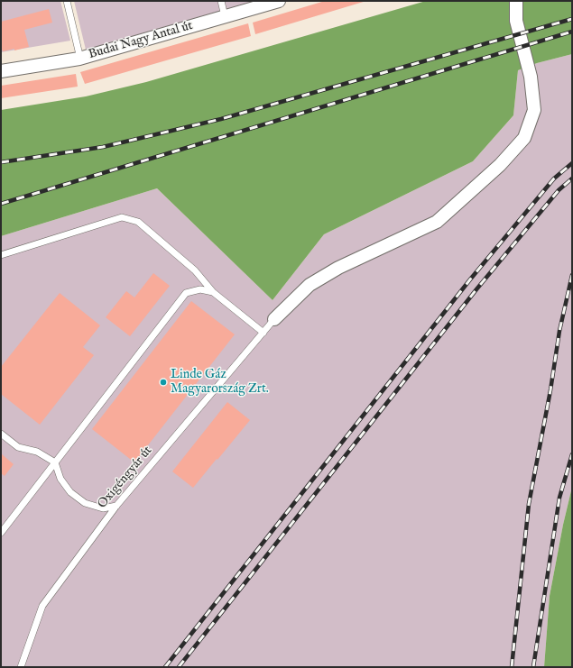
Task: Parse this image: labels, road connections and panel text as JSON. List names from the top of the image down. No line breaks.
{"streets":{"street":["Budai Nagy Antal út"],"lane":["Oxigéngyár út"]},"places":["Linde Gáz Magyarország Zrt."]}
